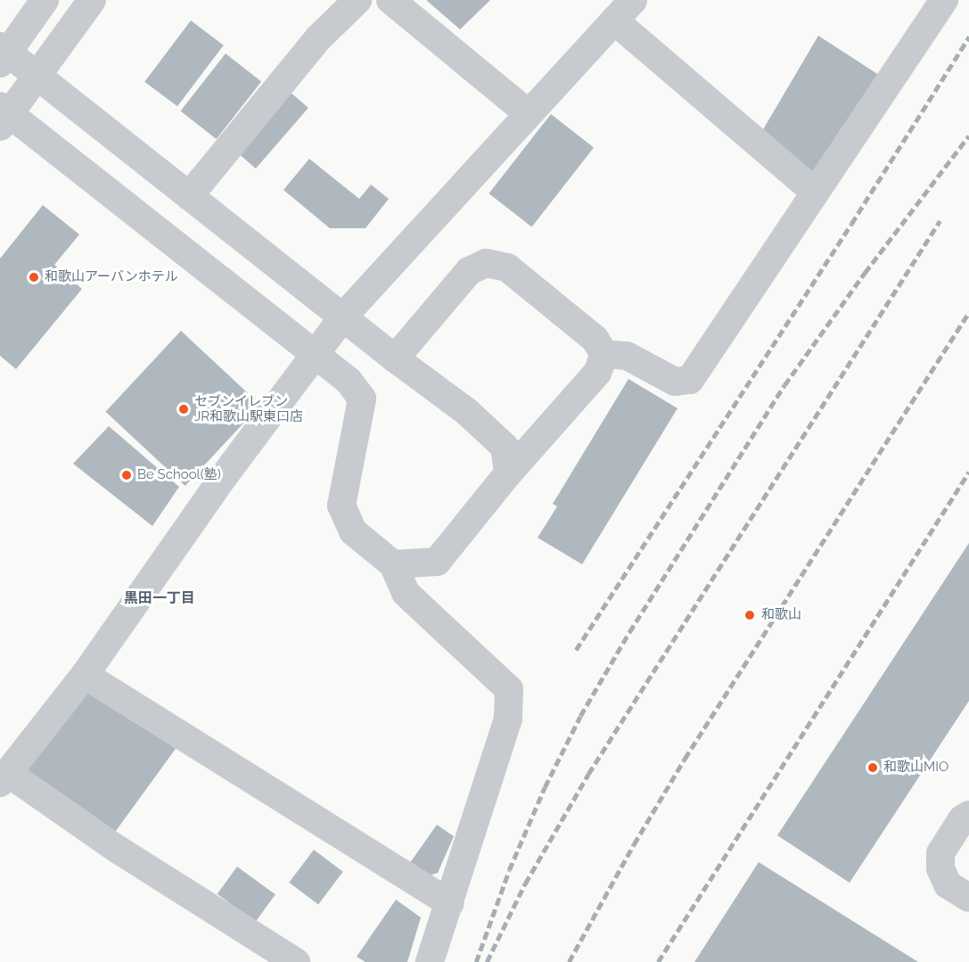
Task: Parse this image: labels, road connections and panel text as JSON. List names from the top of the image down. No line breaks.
{"districts":["黒田一丁目"],"places":["和歌山アーバンホテル","セブンイレブン JR和歌山駅東口店","Be School(塾)","和歌山","和歌山MIO"]}
